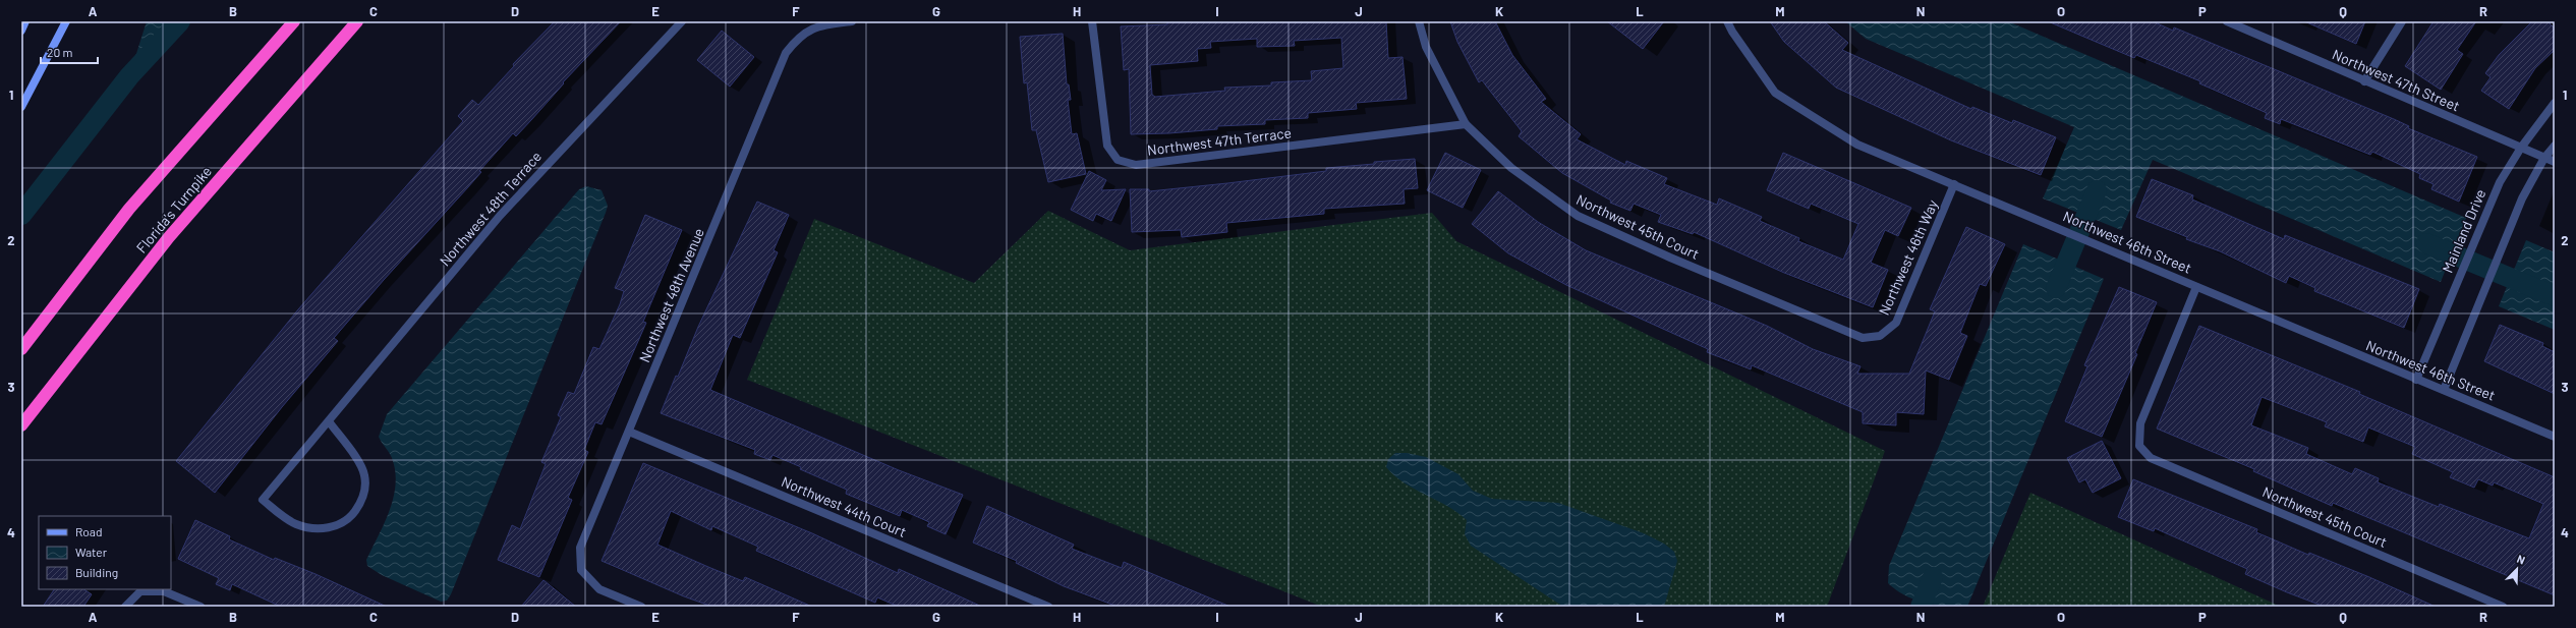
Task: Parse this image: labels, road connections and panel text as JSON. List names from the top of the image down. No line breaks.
{"streets":{"highway":["Florida's Turnpike"],"street":["Northwest 47th Street","Northwest 47th Terrace","Northwest 48th Terrace","Northwest 45th Court","Mainland Drive","Northwest 46th Street","Northwest 46th Way","Northwest 48th Avenue","Northwest 44th Court"]},"crossings":[["Northwest 47th Street","Mainland Drive"],["Northwest 47th Terrace","Northwest 45th Court"],["Northwest 45th Court","Northwest 46th Street"],["Northwest 45th Court","Northwest 46th Way"],["Mainland Drive","Northwest 46th Street"],["Northwest 46th Street","Northwest 46th Way"],["Northwest 48th Avenue","Northwest 44th Court"]],"legend":["Road","Water","Building"],"scale_bar":"20 m","north":"top right","grid":{"columns":["A","B","C","D","E","F","G","H","I","J","K","L","M","N","O","P","Q","R"],"rows":["1","2","3","4"]}}
